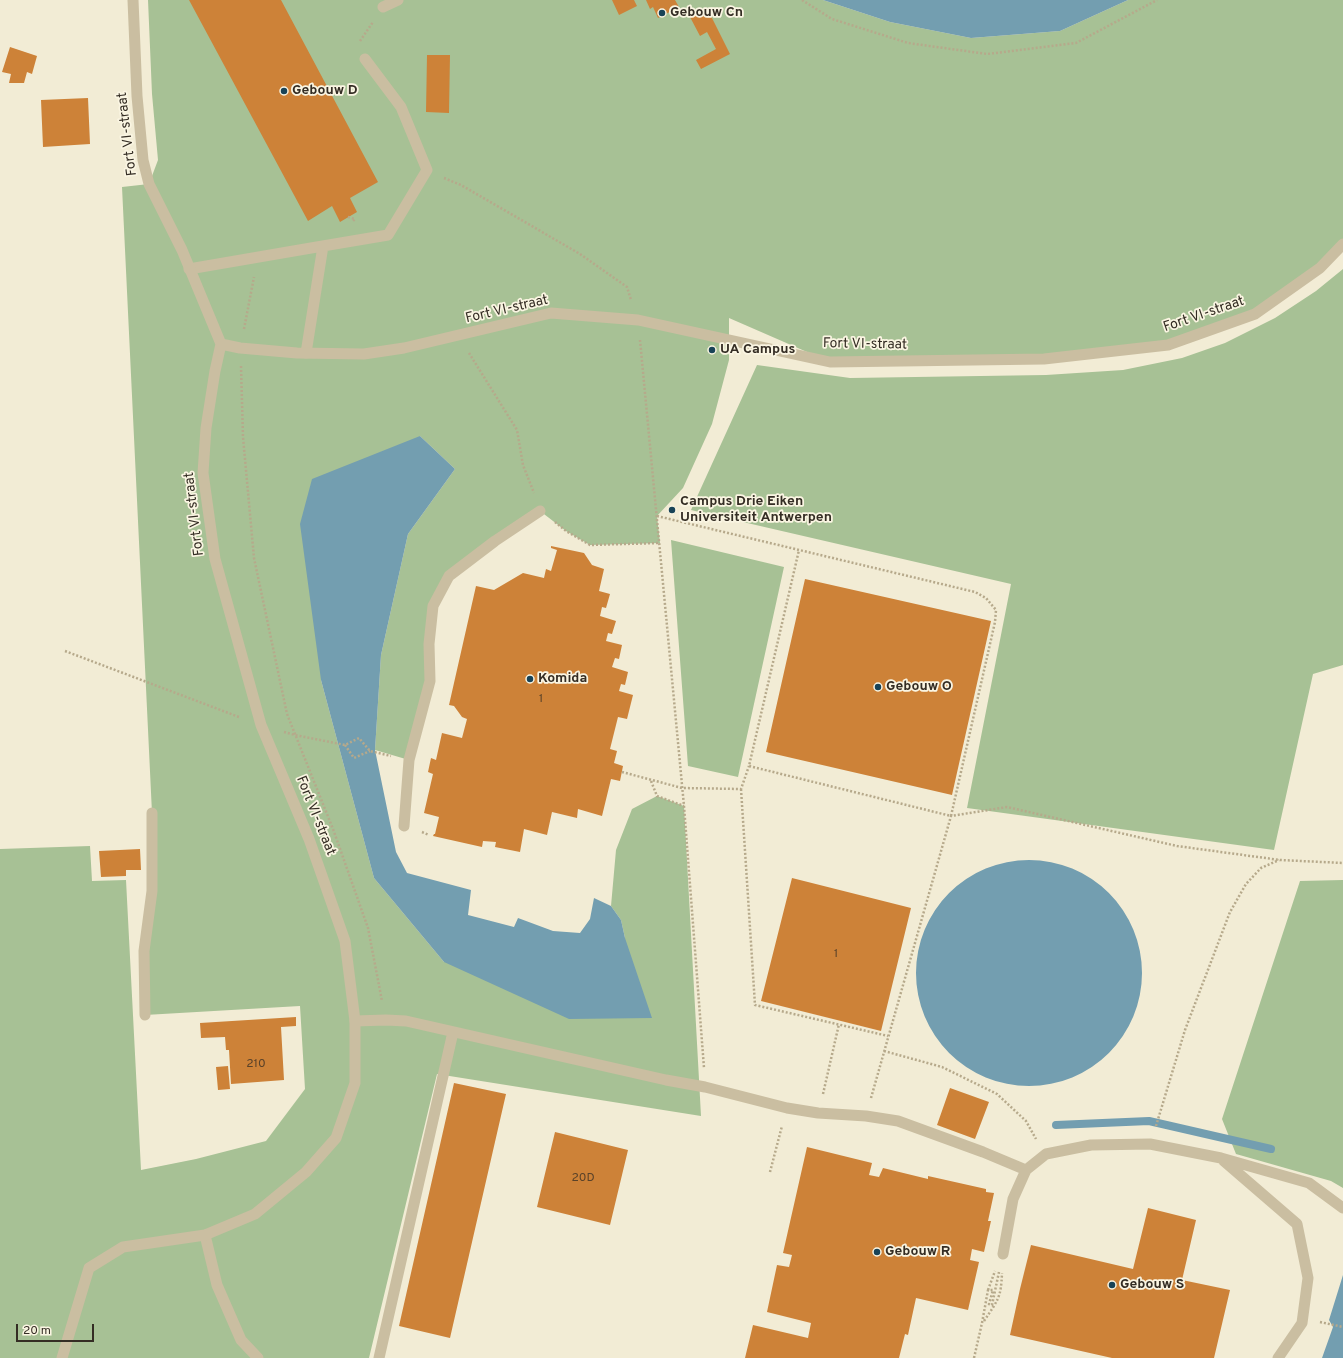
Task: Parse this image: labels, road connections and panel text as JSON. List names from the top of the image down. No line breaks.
{"streets":{"street":["Fort VI-straat"]},"places":["Gebouw Cn","Gebouw D","UA Campus","Campus Drie Eiken Universiteit Antwerpen","Komida","Gebouw O","Gebouw R","Gebouw S"],"house_numbers":["1","1","210","20D"],"scale_bar":"20 m"}
